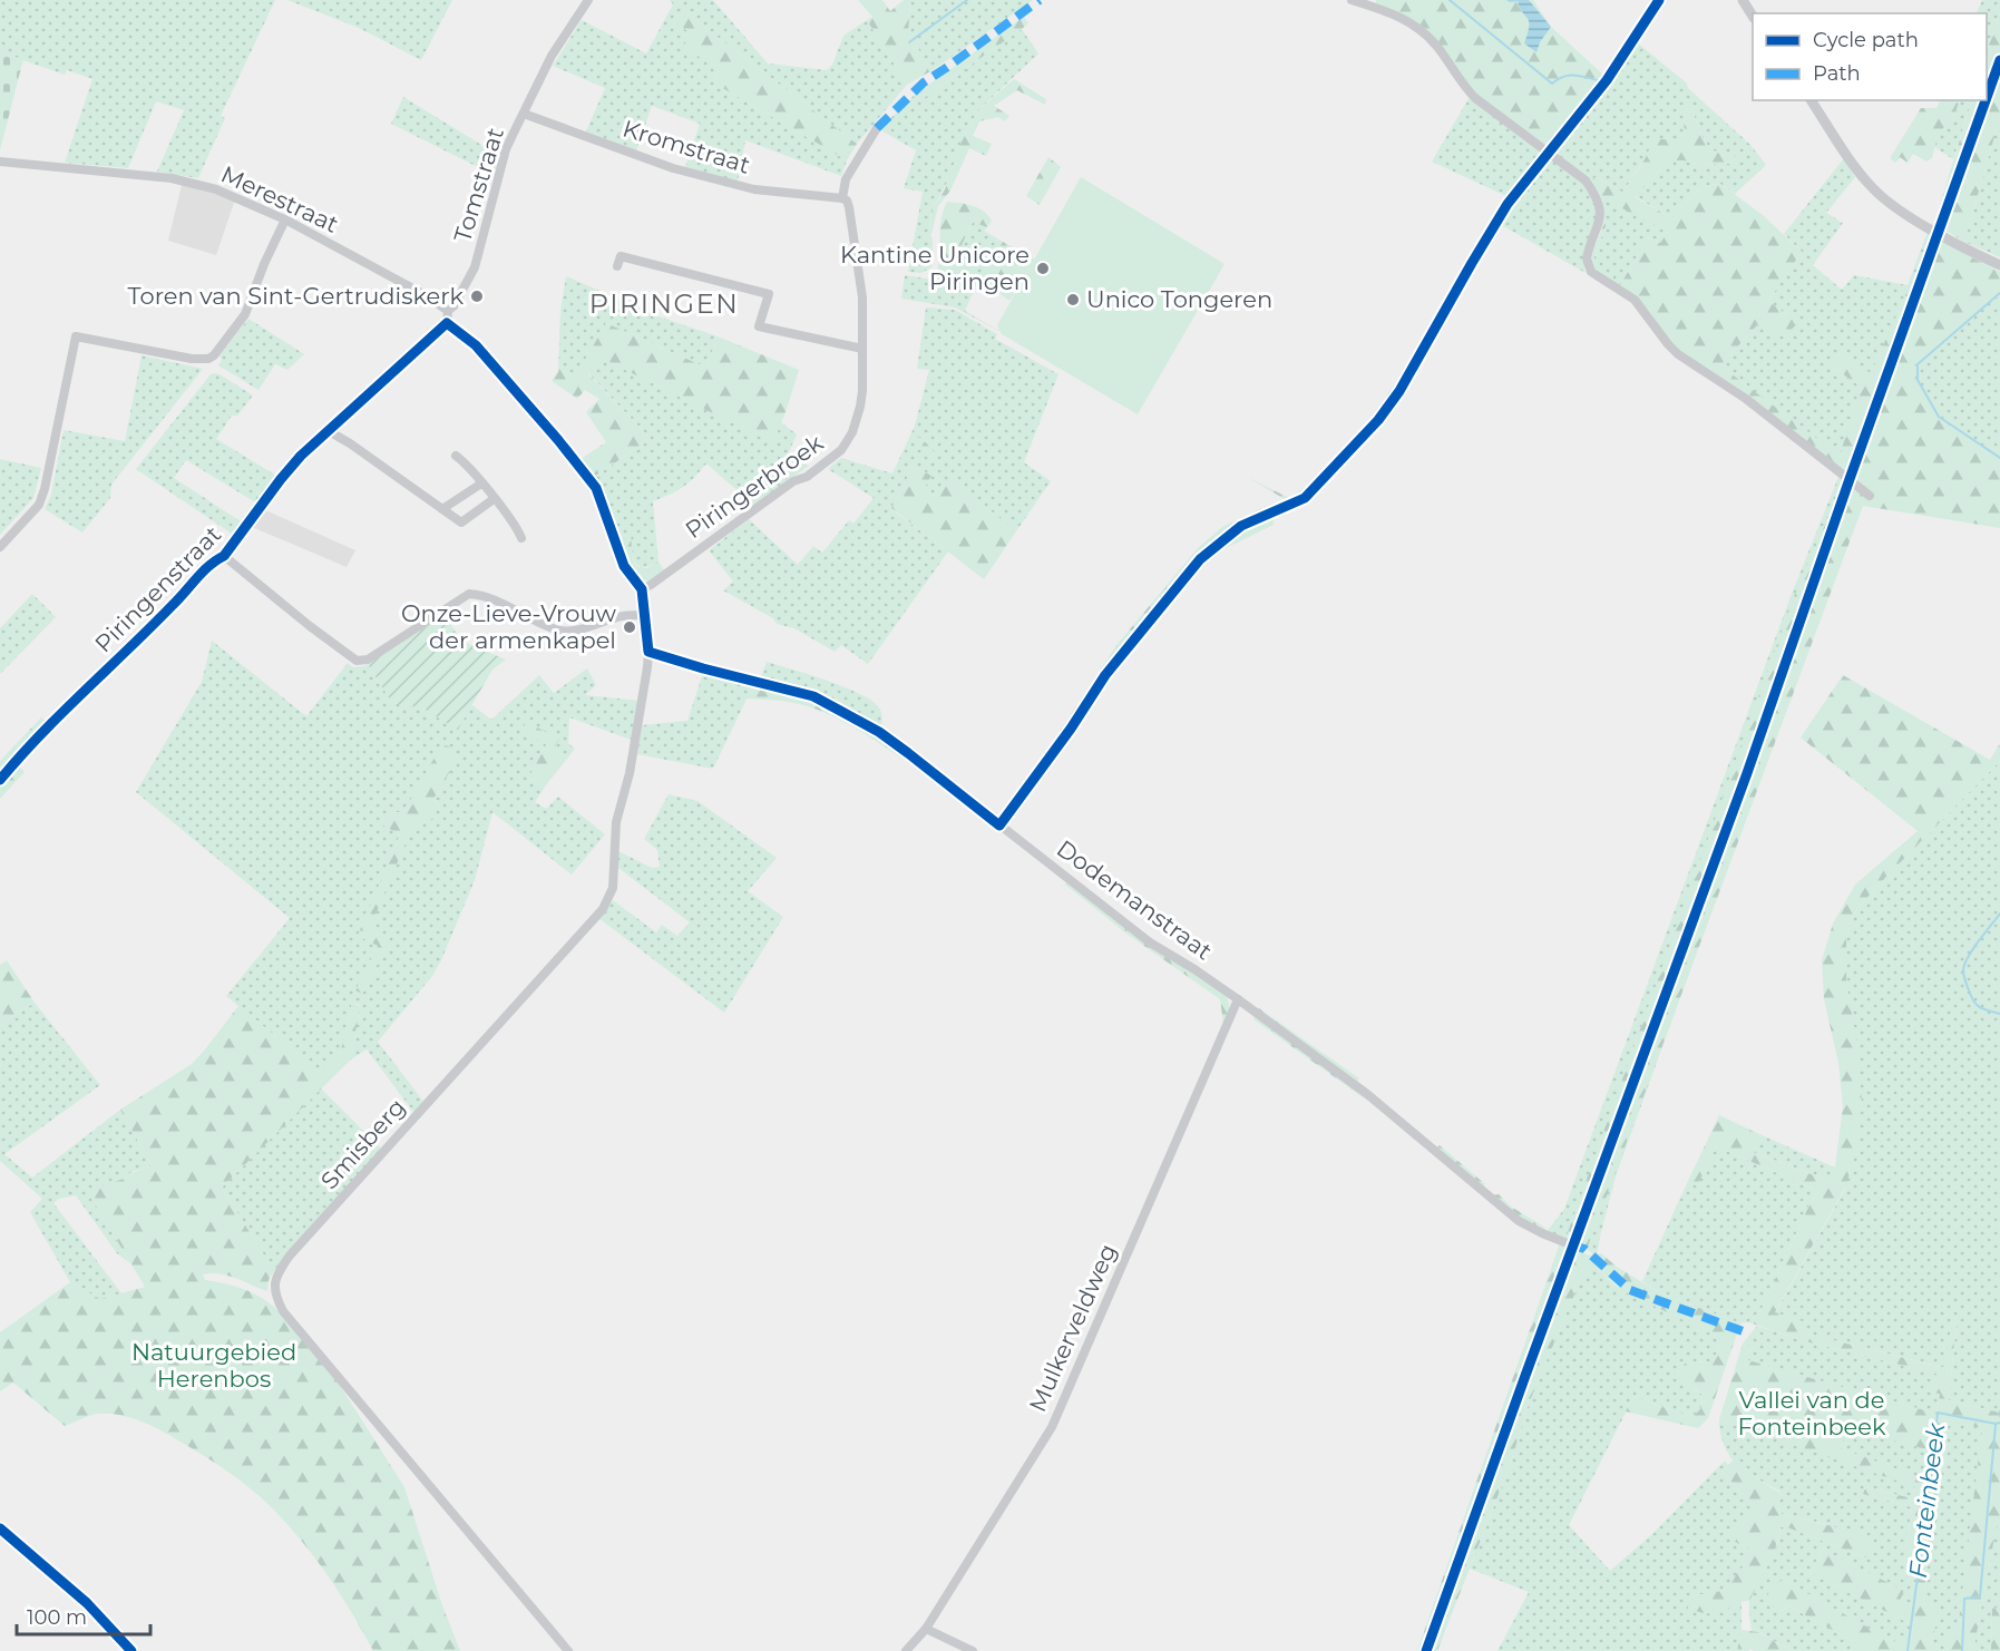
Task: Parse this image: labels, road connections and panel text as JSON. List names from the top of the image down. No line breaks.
{"streets":{"street":["Kromstraat","Tomstraat","Merestraat","Piringerbroek","Piringenstraat","Dodemanstraat","Smisberg","Mulkerveldweg"]},"crossings":[["Kromstraat","Tomstraat"],["Kromstraat","Piringerbroek"],["Tomstraat","Merestraat"],["Piringerbroek","Smisberg"],["Dodemanstraat","Smisberg"],["Dodemanstraat","Mulkerveldweg"]],"districts":["PIRINGEN"],"water":["Fonteinbeek"],"parks":["Natuurgebied Herenbos","Vallei van de Fonteinbeek"],"places":["Kantine Unicore Piringen","Toren van Sint-Gertrudiskerk","Unico Tongeren","Onze-Lieve-Vrouw der armenkapel"],"legend":["Cycle path","Path"],"scale_bar":"100 m"}
